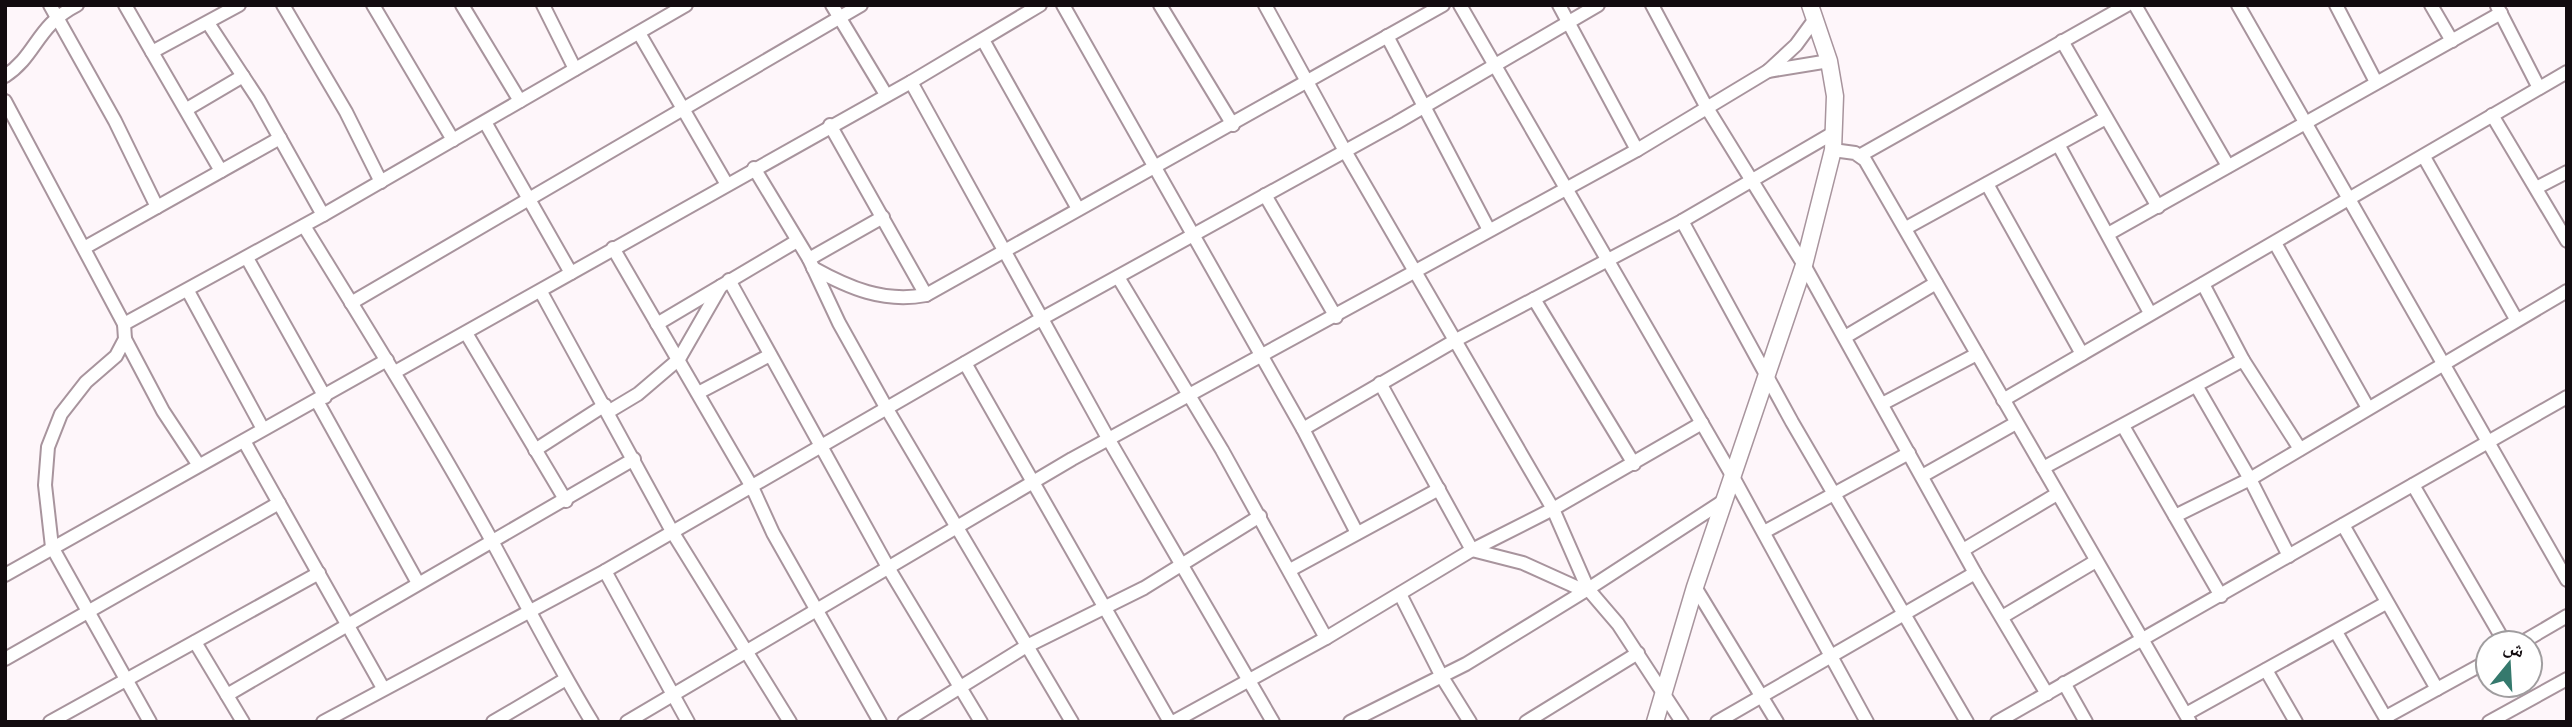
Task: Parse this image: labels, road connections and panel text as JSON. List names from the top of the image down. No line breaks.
{"north":"top"}
